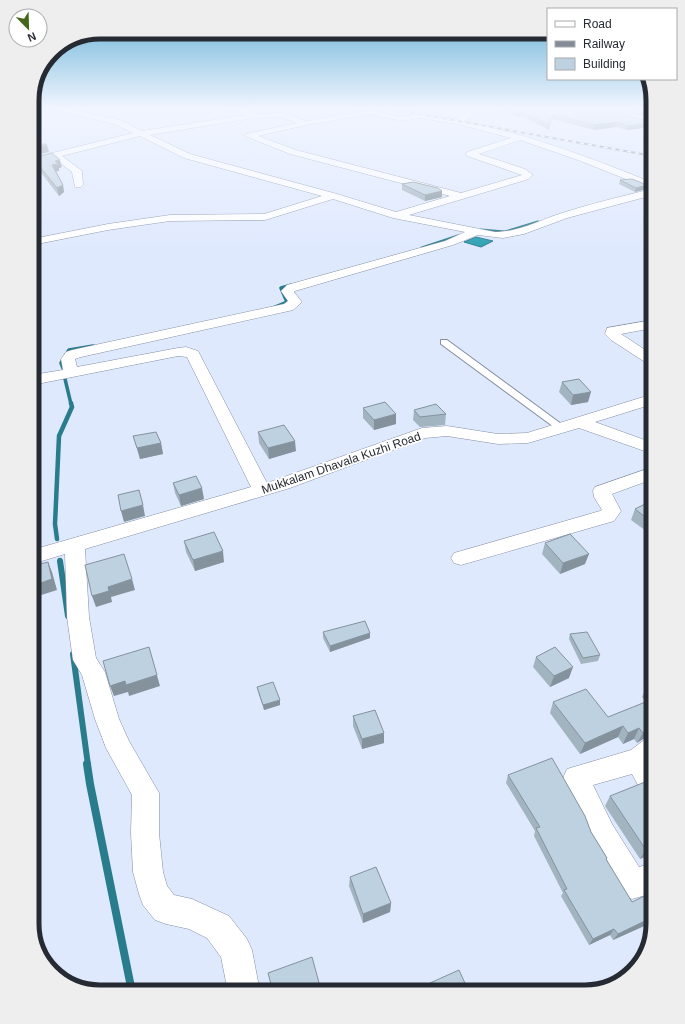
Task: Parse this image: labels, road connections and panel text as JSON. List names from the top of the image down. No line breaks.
{"streets":{"street":["Mukkalam Dhavala Kuzhi Road"]},"legend":["Road","Railway","Building"],"north":"bottom right"}
